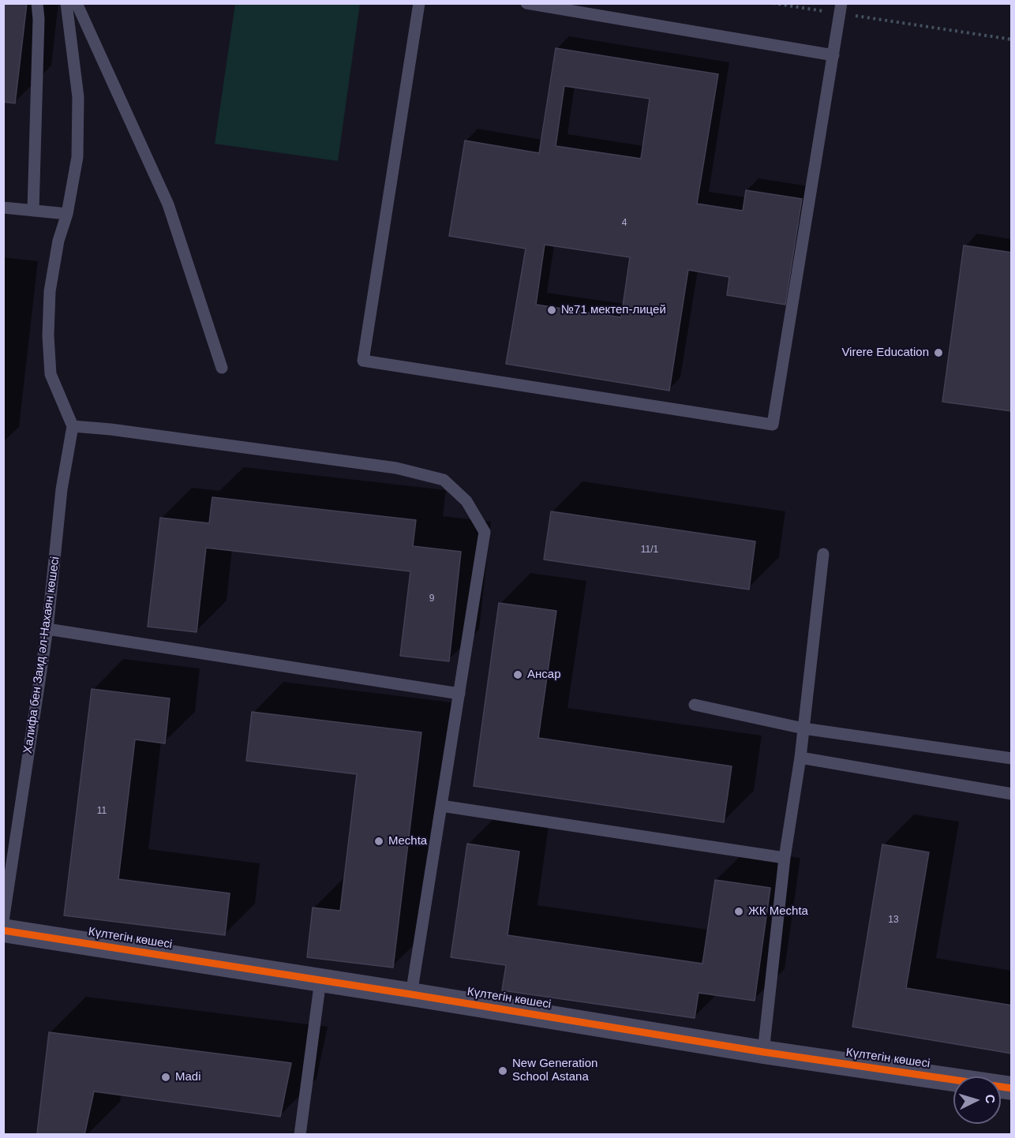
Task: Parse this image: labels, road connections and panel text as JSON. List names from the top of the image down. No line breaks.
{"streets":{"street":["Күлтегін көшесі"],"lane":["Халифа бен Заид әл-Нахаян көшесі"]},"places":["№71 мектеп-лицей","Virere Education","Ансар","Mechta","ЖК Mechta","New Generation School Astana","Madi"],"house_numbers":["4","11/1","9","11","13"],"north":"right"}
